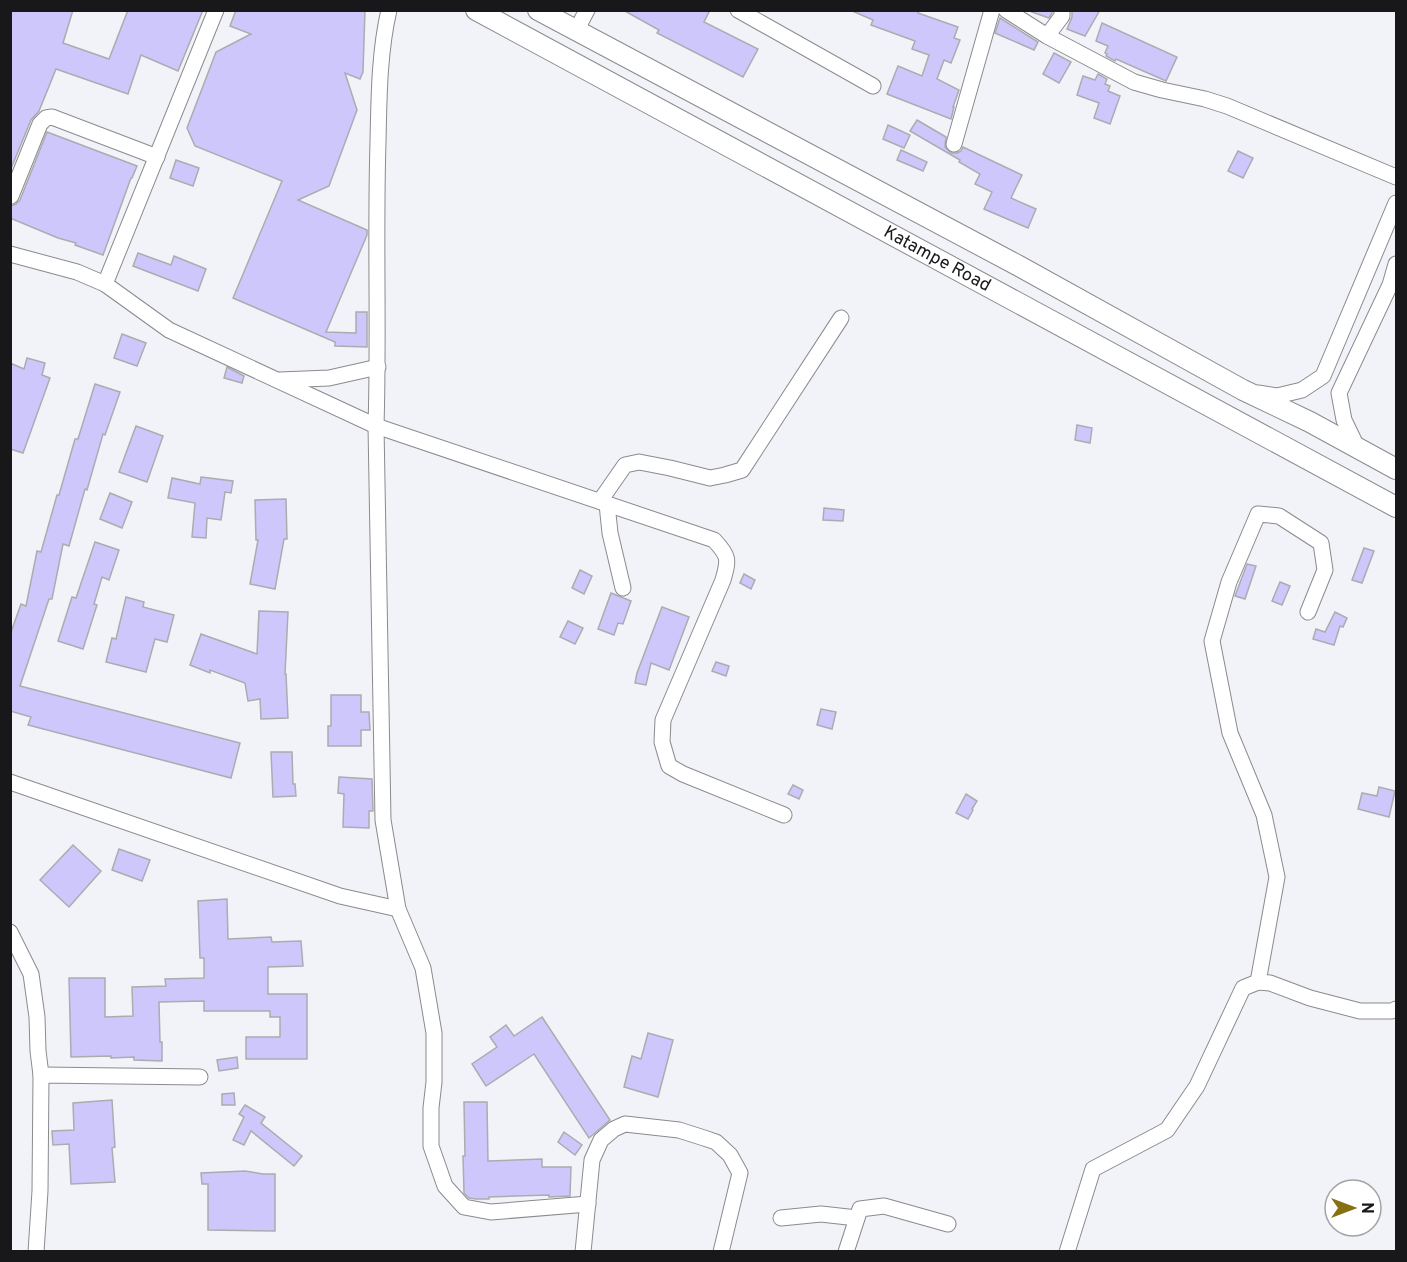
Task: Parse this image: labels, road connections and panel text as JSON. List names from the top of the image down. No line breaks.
{"streets":{"main road":["Katampe Road"]},"north":"right"}
